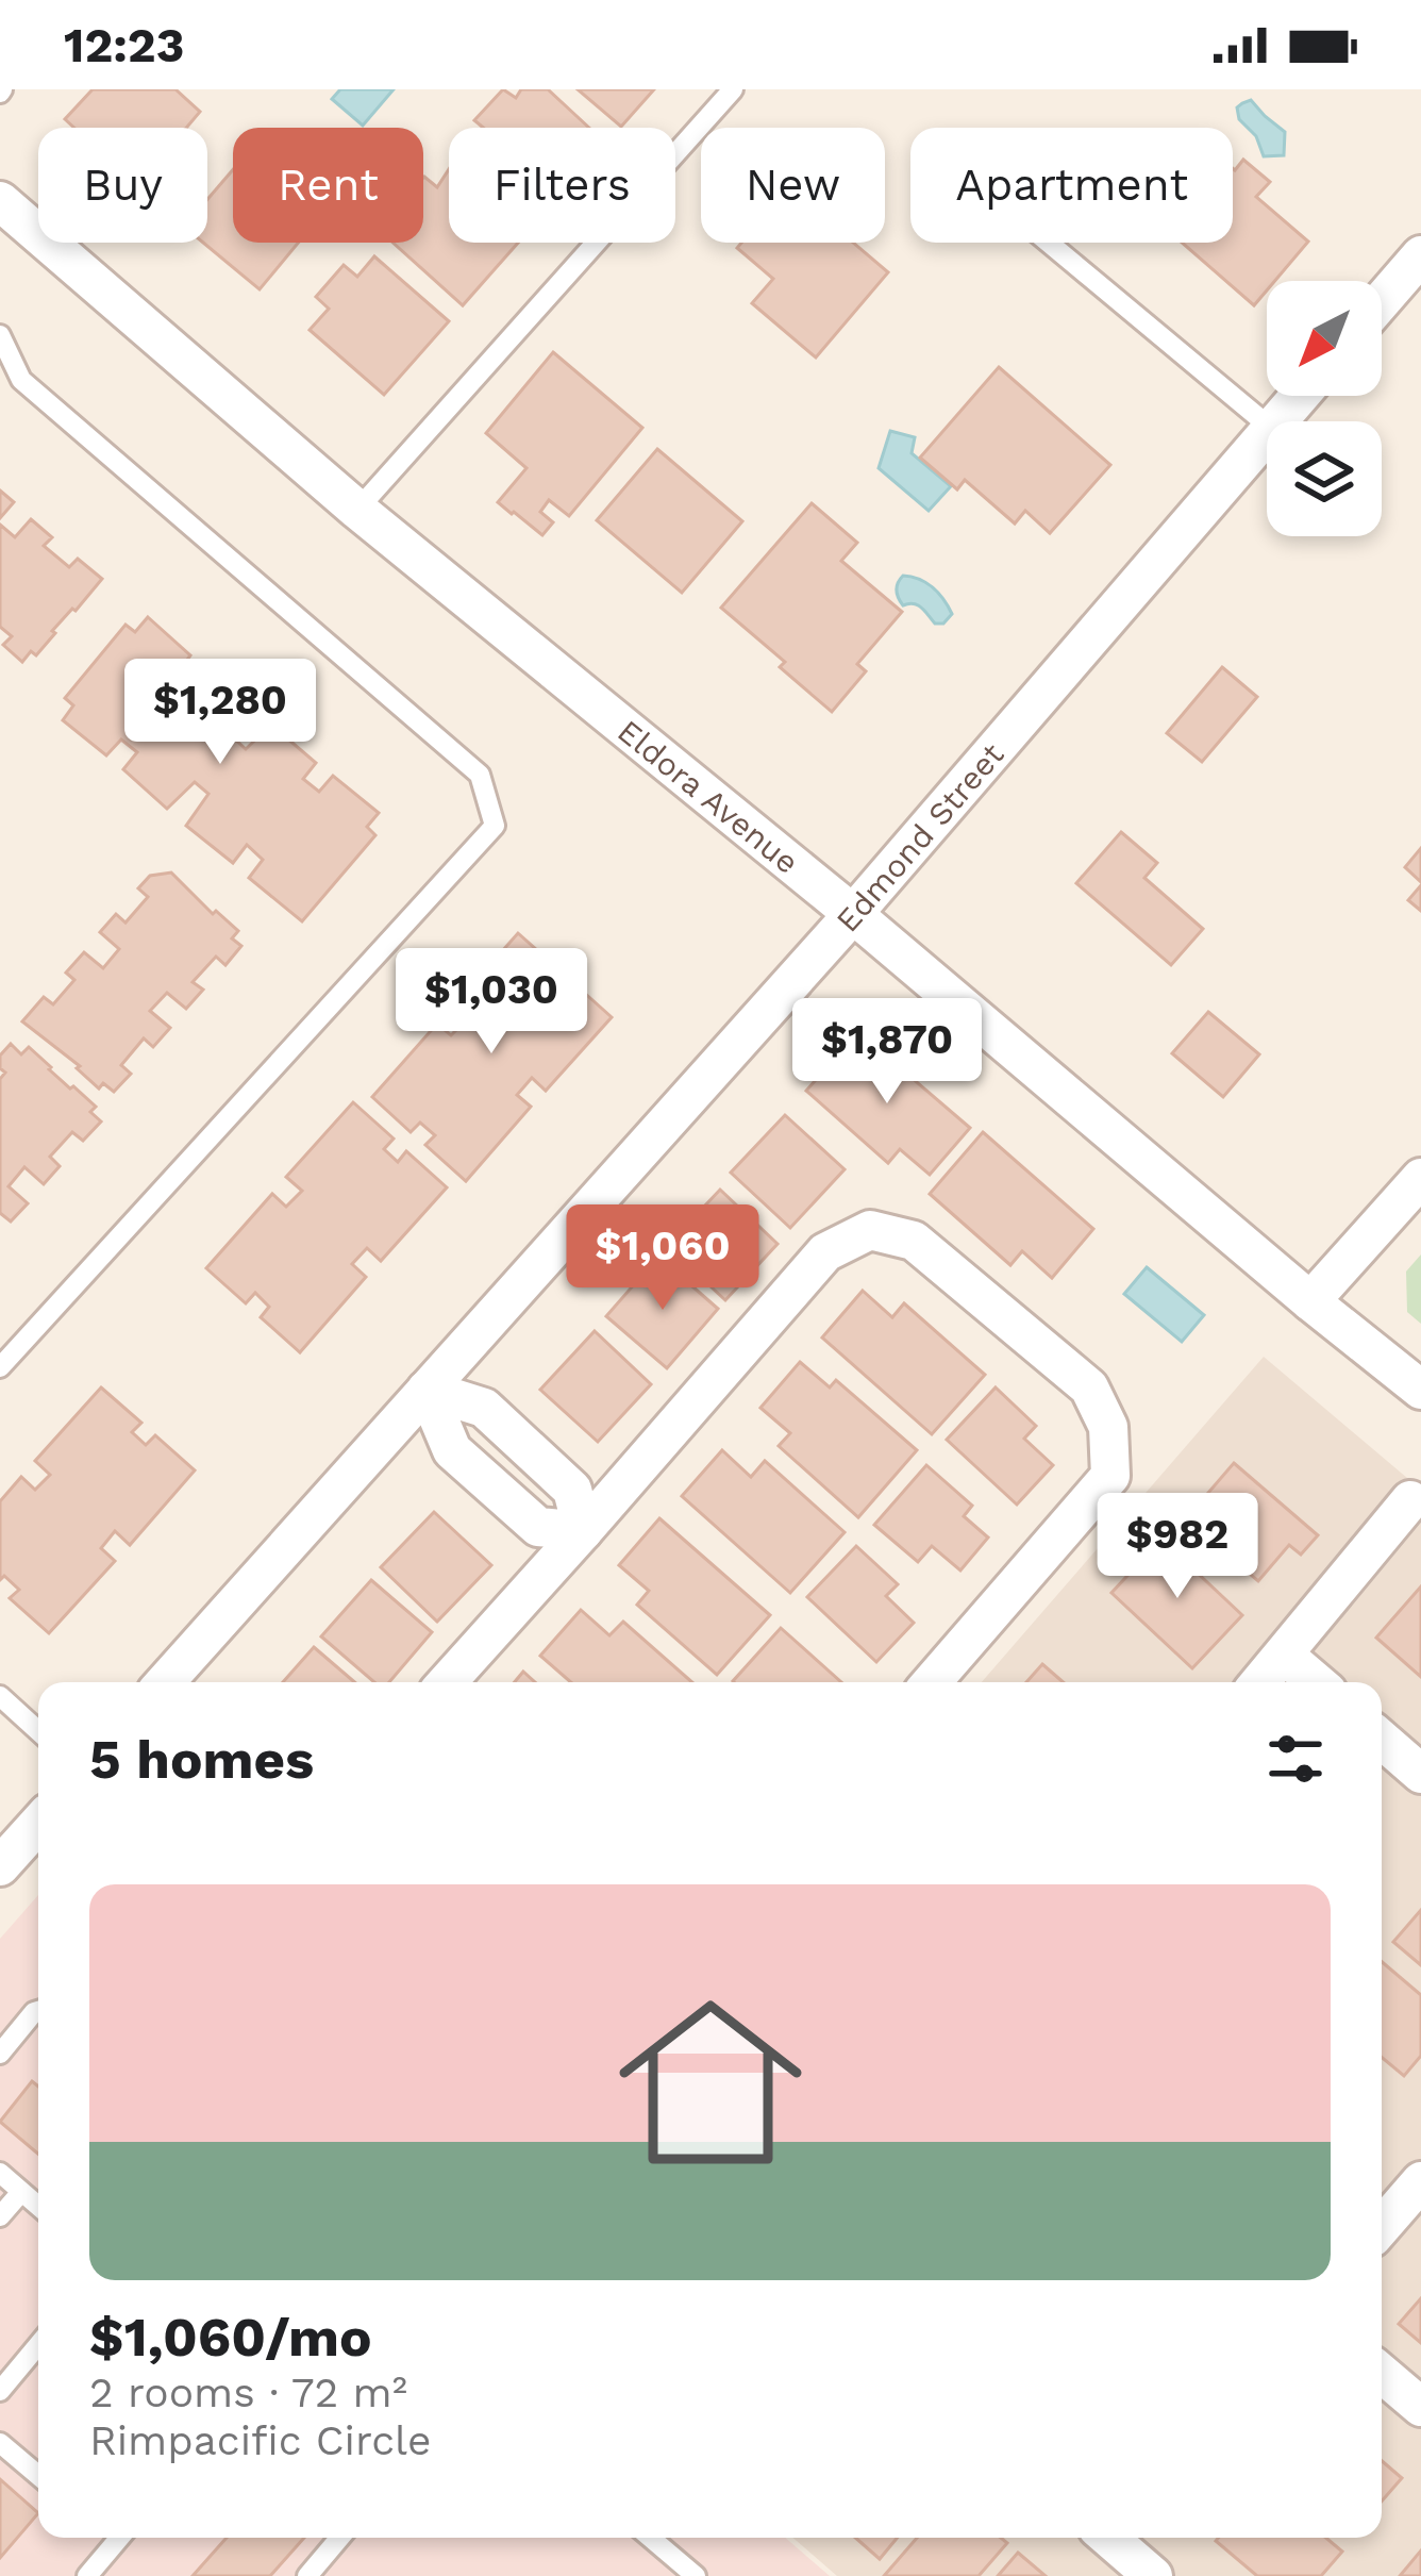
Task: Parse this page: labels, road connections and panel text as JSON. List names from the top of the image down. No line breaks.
{"streets":{"street":["Eldora Avenue","Edmond Street"]},"crossings":[["Eldora Avenue","Edmond Street"]],"north":"bottom left","page":{"status":"12:23","chip":["Buy","Rent","Filters","New","Apartment"],"price":["$1,280","$1,030","$1,870","$1,060","$982"],"heading":"5 homes","list":[{"name":"$1,060/mo","note":"2 rooms · 72 m² · Rimpacific Circle"}]}}
